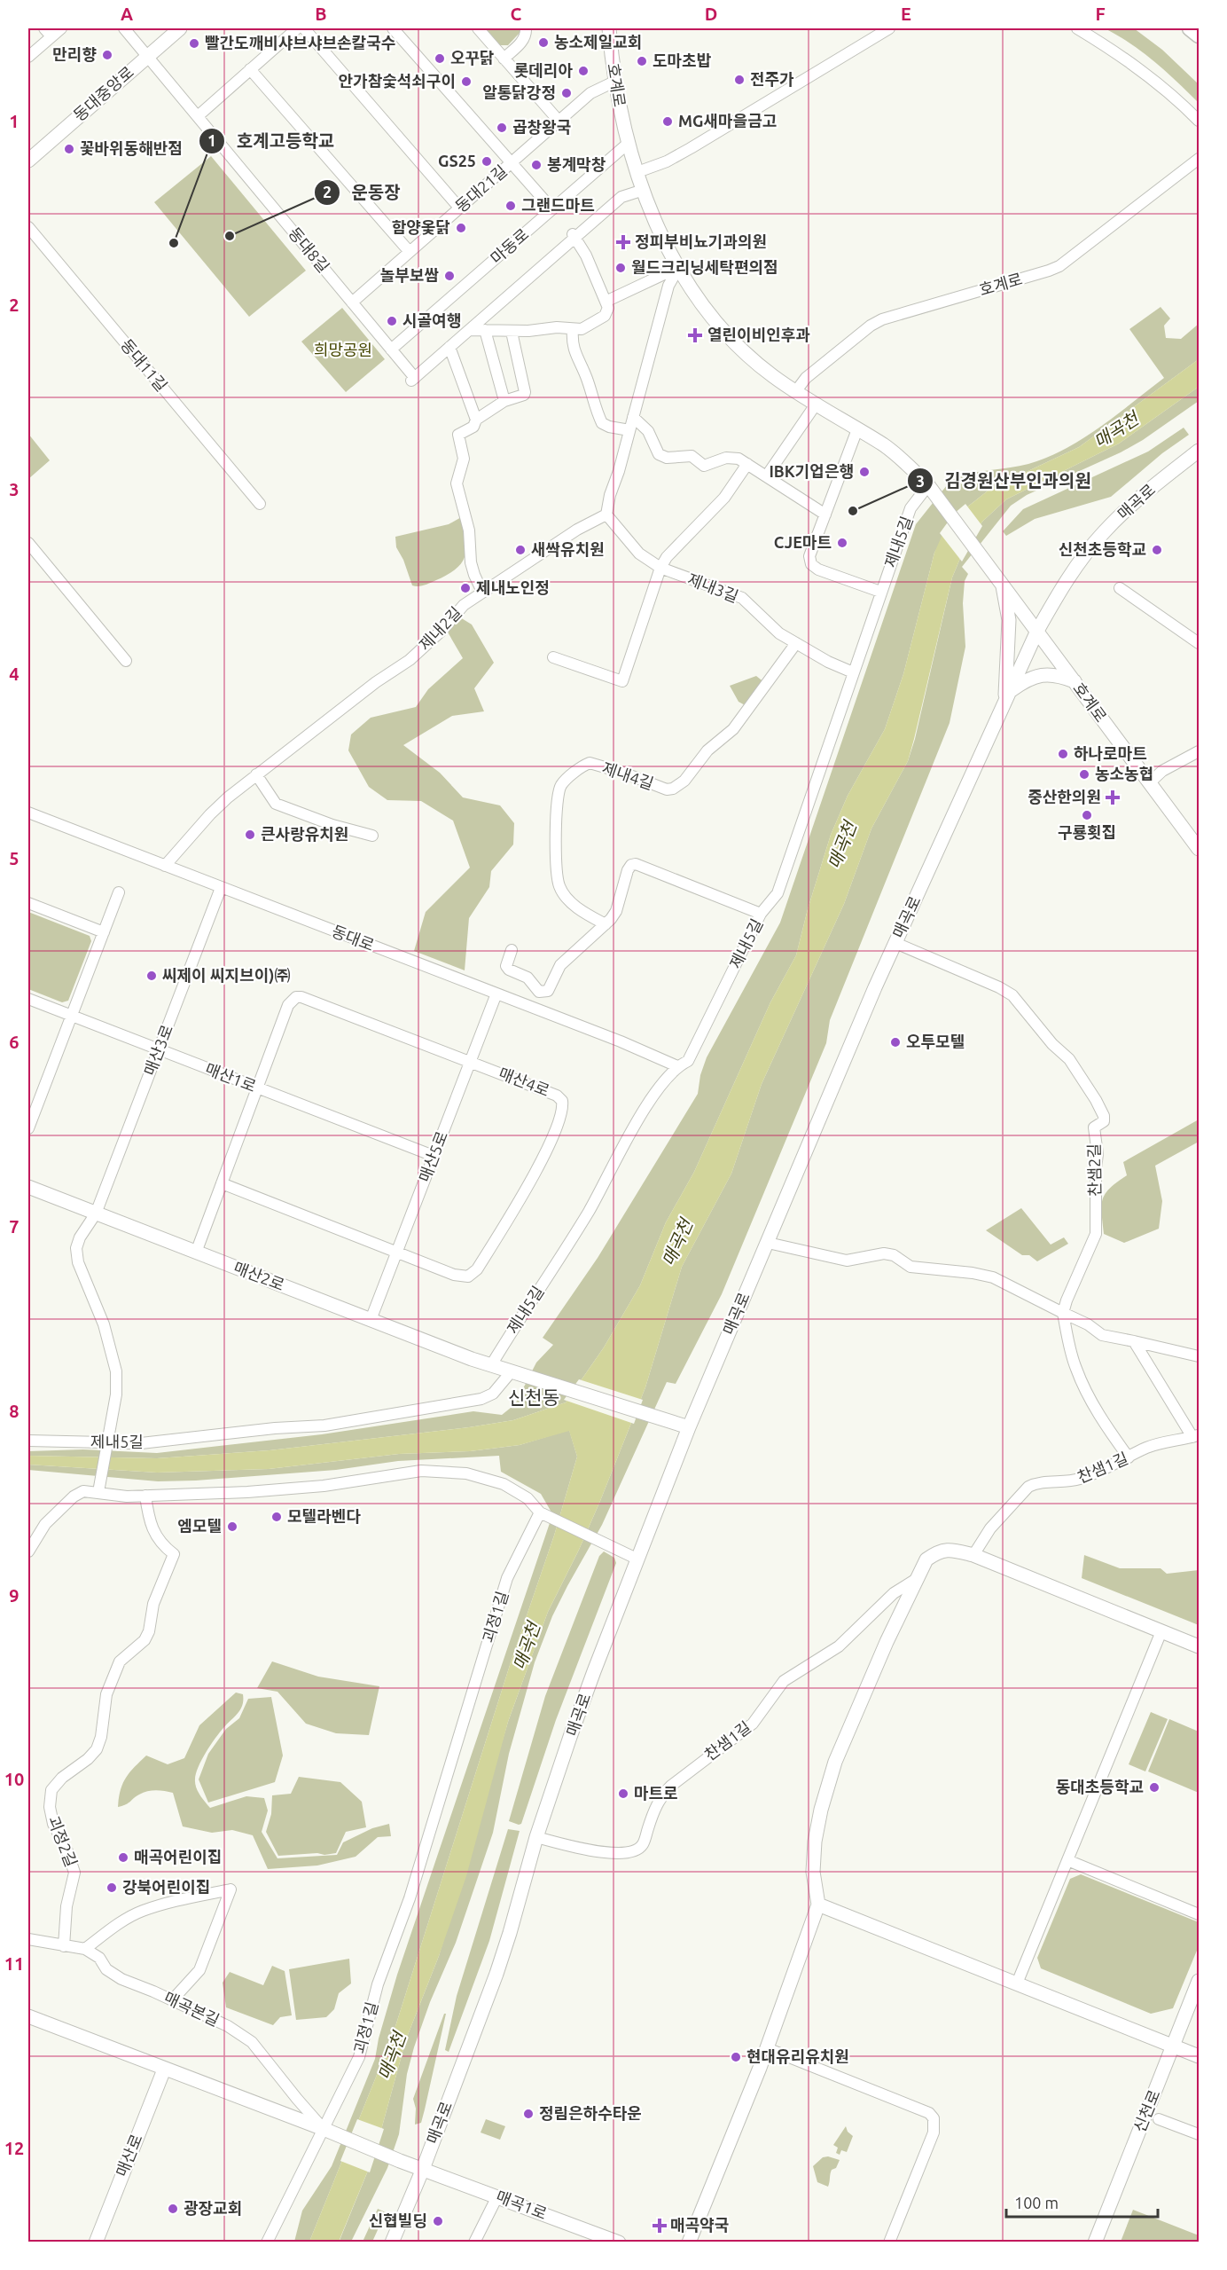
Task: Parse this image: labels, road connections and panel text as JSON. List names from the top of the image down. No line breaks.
{"streets":{"street":["호계로","동대중앙로","동대21길","마동로","동대8길","동대11길","매곡로","제내5길","제내3길","제내2길","제내4길","동대로","매산3로","매산1로","매산4로","매산5로","찬샘2길","매산2로","찬샘1길","괴정1길","괴정2길","매곡본길","신천로","매산로","매곡1로"]},"crossings":[["호계로","동대21길"],["호계로","마동로"],["호계로","매곡로"],["호계로","제내5길"],["동대중앙로","동대8길"],["동대21길","동대8길"],["마동로","동대8길"],["매곡로","찬샘2길"],["매곡로","매산2로"],["매곡로","찬샘1길"],["매곡로","매곡1로"],["제내5길","제내3길"],["제내5길","동대로"],["제내5길","매산3로"],["제내5길","매산2로"],["제내3길","제내2길"],["제내3길","제내4길"],["제내2길","동대로"],["동대로","매산3로"],["동대로","매산5로"],["매산3로","매산1로"],["매산3로","매산2로"],["매산1로","매산4로"],["매산1로","매산5로"],["매산4로","매산5로"],["매산4로","매산2로"],["매산5로","매산2로"],["괴정1길","매곡본길"],["괴정1길","매곡1로"],["매곡본길","매곡1로"]],"districts":["신천동"],"water":["매곡천"],"parks":["희망공원"],"places":{"other":["농소제일교회","빨간도깨비샤브샤브손칼국수","만리향","오꾸닭","도마초밥","롯데리아","전주가","안가참숯석쇠구이","알통닭강정","MG새마을금고","곱창왕국","꽃바위동해반점","GS25","봉계막창","그랜드마트","함양옻닭","운동장","호계고등학교","월드크리닝세탁편의점","놀부보쌈","시골여행","IBK기업은행","김경원산부인과의원","CJE마트","새싹유치원","신천초등학교","제내노인정","하나로마트","농소농협","구룡횟집","큰사랑유치원","씨제이 씨지브이)㈜","오투모텔","모텔라벤다","엠모텔","동대초등학교","마트로","매곡어린이집","강북어린이집","현대유리유치원","정림은하수타운","광장교회","신협빌딩"],"health":["정피부비뇨기과의원","열린이비인후과","중산한의원","매곡약국"]},"scale_bar":"100 m","grid":{"columns":["A","B","C","D","E","F"],"rows":["1","2","3","4","5","6","7","8","9","10","11","12"]}}
